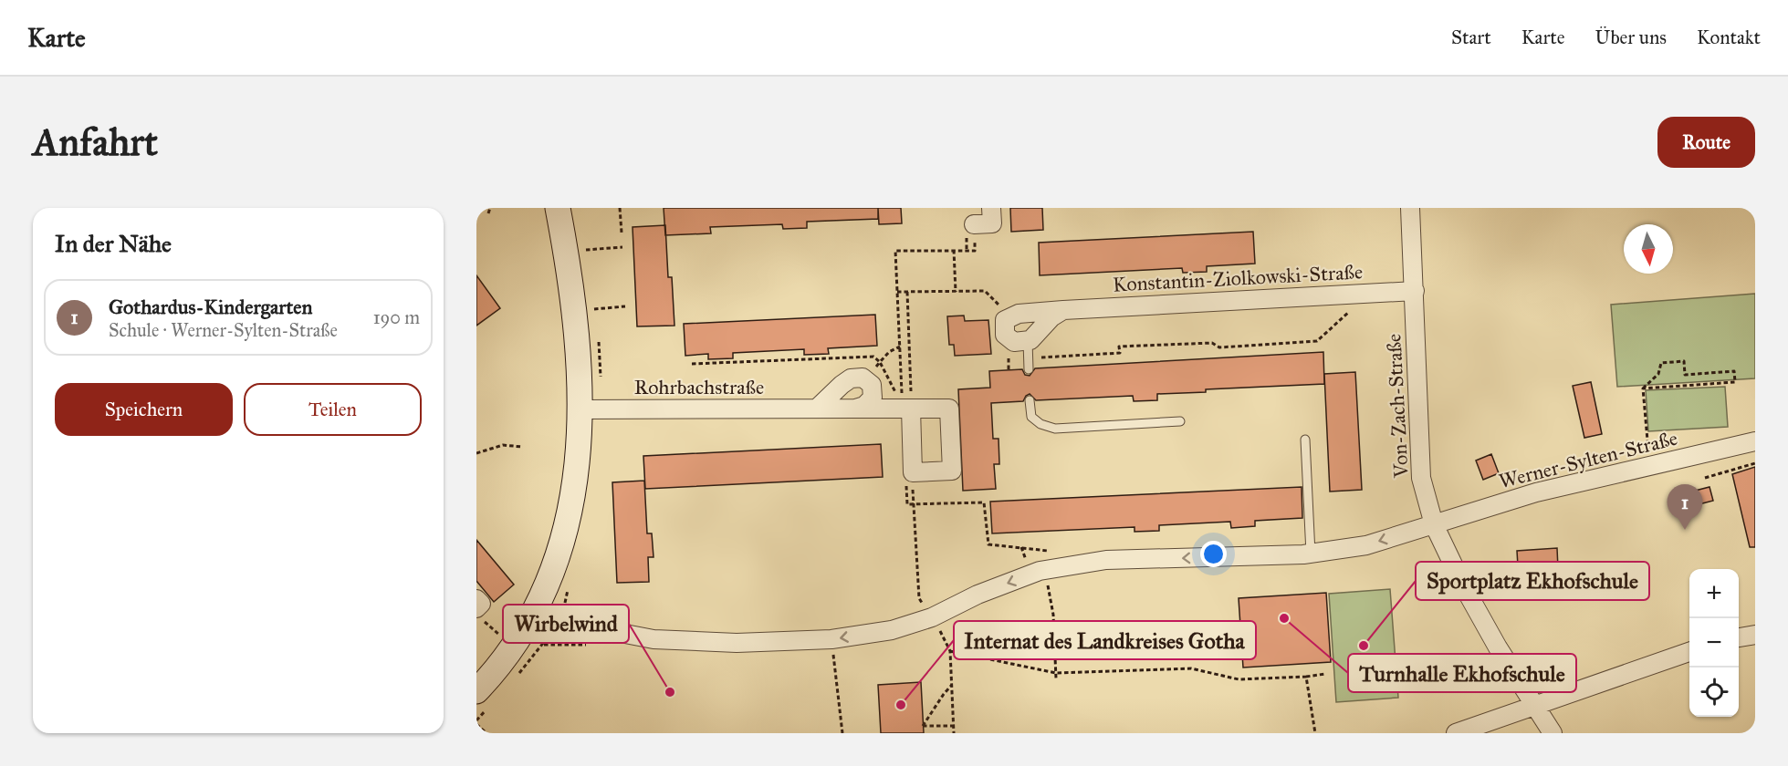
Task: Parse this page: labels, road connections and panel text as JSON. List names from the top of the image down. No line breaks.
{"streets":{"street":["Konstantin-Ziolkowski-Straße","Rohrbachstraße","Von-Zach-Straße","Werner-Sylten-Straße"]},"crossings":[["Konstantin-Ziolkowski-Straße","Von-Zach-Straße"],["Von-Zach-Straße","Werner-Sylten-Straße"]],"one_way":["Werner-Sylten-Straße"],"places":["Turnhalle Ekhofschule","Sportplatz Ekhofschule","Wirbelwind","Internat des Landkreises Gotha"],"north":"bottom","page":{"header":"Karte","nav":["Start","Karte","Über uns","Kontakt"],"buttons":["Route",["Speichern","Teilen"]],"title":"Anfahrt","heading":"In der Nähe","list":[{"mark":"1","name":"Gothardus-Kindergarten","note":"Schule · Werner-Sylten-Straße","value":"190 m"}],"pins":"1","map_buttons":["+","−"]}}
